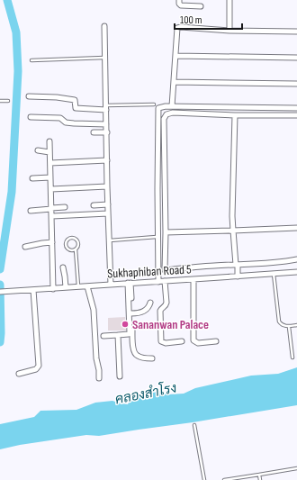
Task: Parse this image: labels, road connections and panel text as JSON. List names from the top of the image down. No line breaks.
{"streets":{"street":["Sukhaphiban Road 5"]},"water":["คลองสำโรง"],"places":["Sananwan Palace"],"scale_bar":"100 m"}
